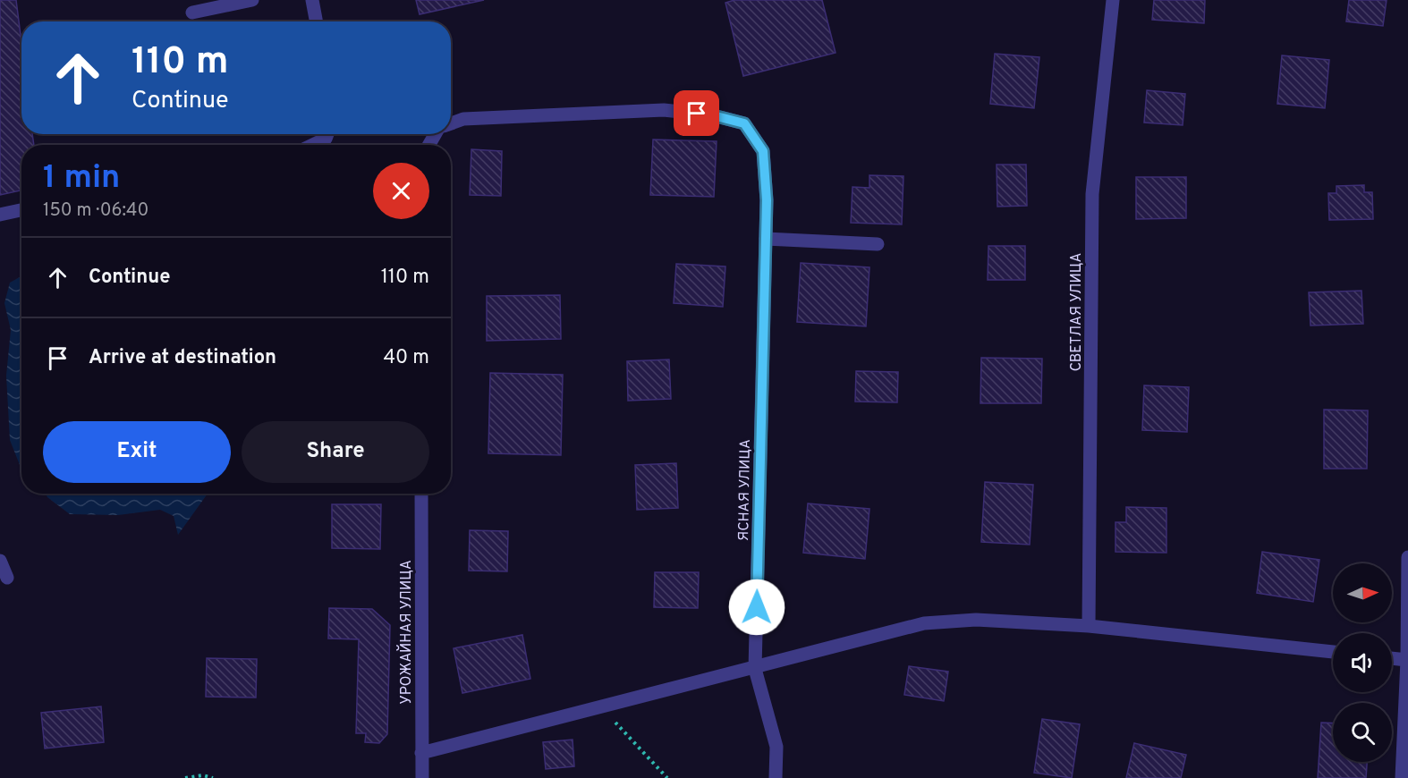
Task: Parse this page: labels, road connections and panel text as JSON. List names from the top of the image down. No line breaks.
{"streets":{"street":["СВЕТЛАЯ УЛИЦА","ЯСНАЯ УЛИЦА","УРОЖАЙНАЯ УЛИЦА"]},"north":"right","page":{"turn":["110 m","Continue"],"heading":["1 min","150 m · 06:40"],"list":[{"name":"Continue","value":"110 m"},{"name":"Arrive at destination","value":"40 m"}],"buttons":["Exit","Share"]}}
